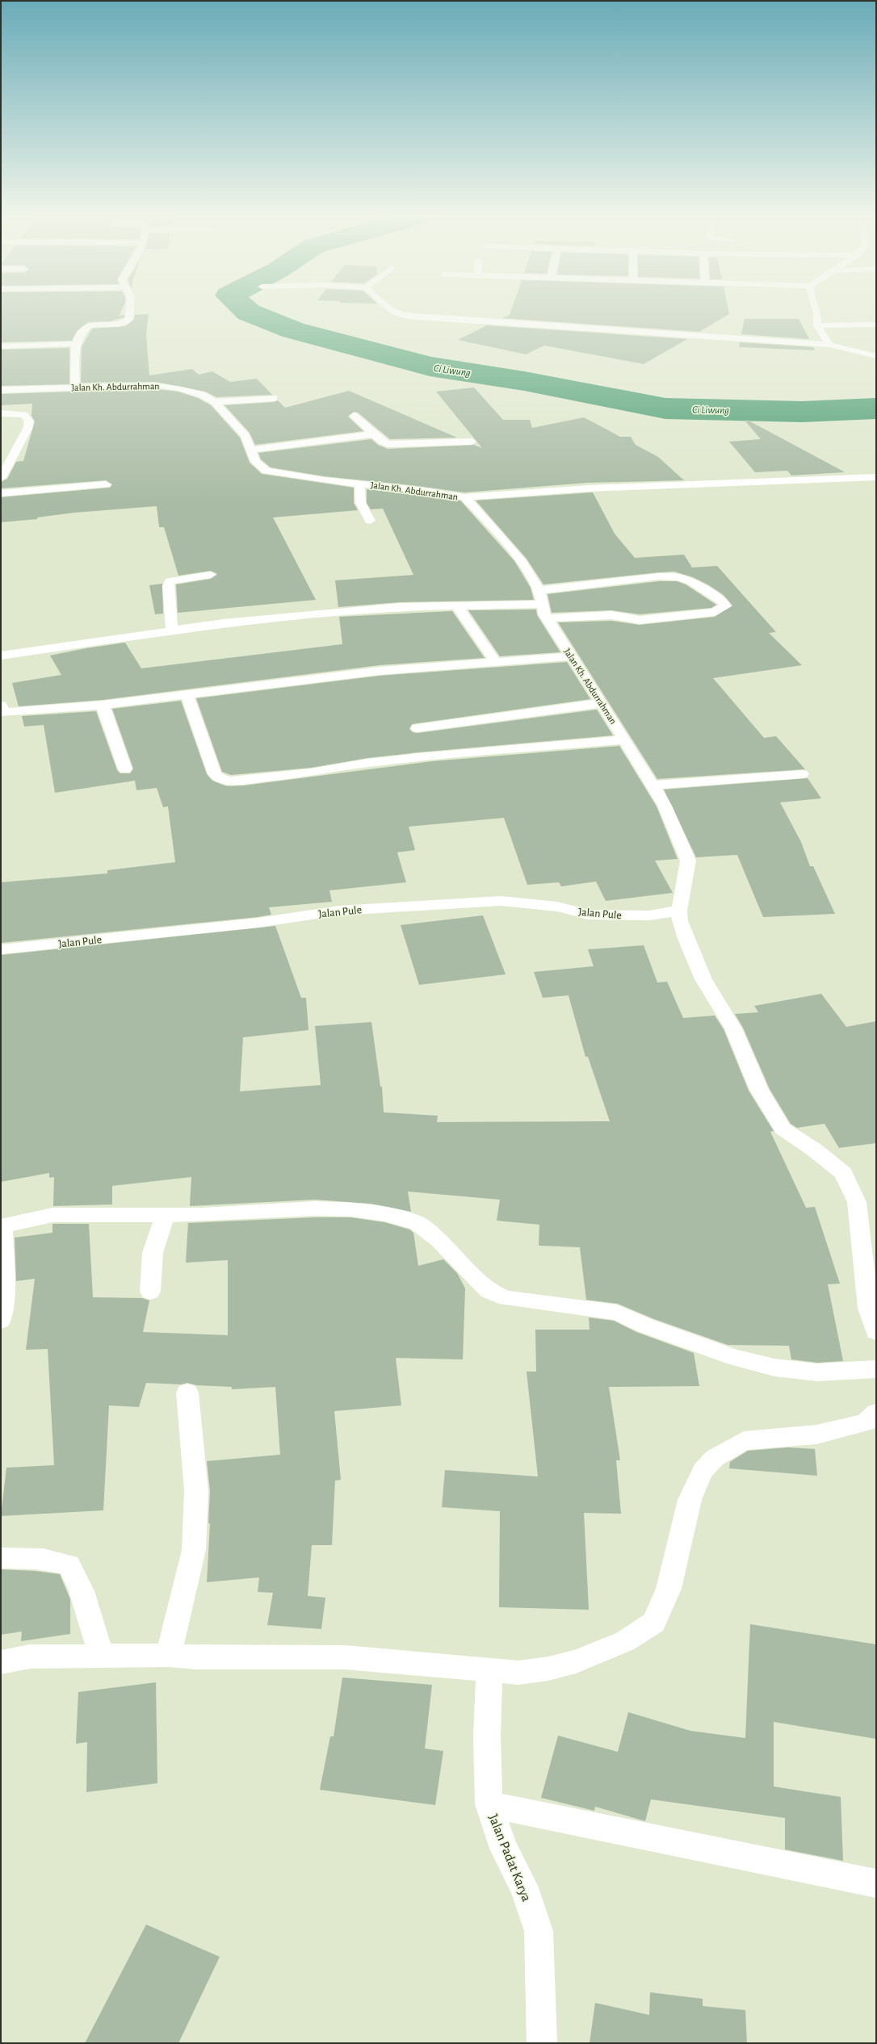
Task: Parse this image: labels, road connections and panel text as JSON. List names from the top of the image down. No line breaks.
{"streets":{"street":["Jalan Kh. Abdurrahman","Jalan Pule","Jalan Padat Karya"]},"crossings":[["Jalan Kh. Abdurrahman","Jalan Pule"]],"water":["Ci Liwung"]}
